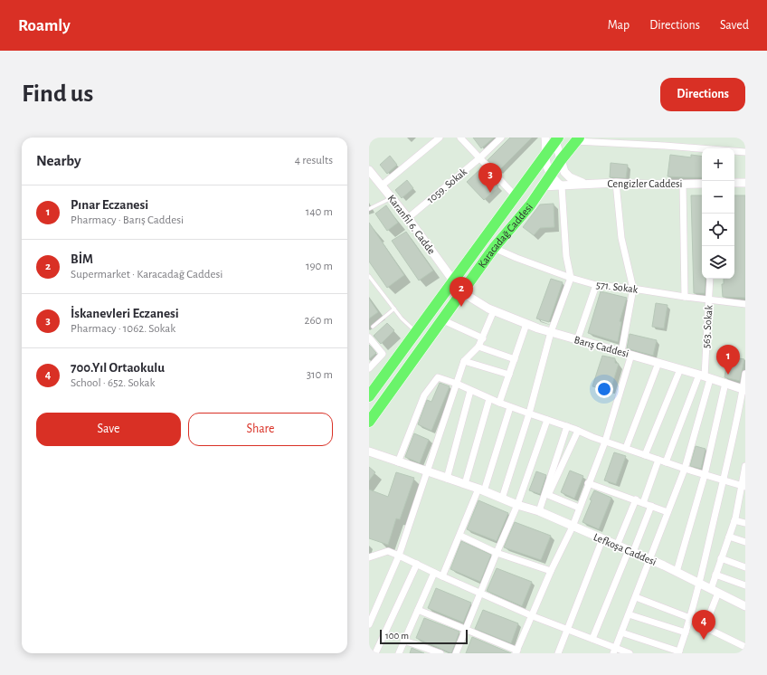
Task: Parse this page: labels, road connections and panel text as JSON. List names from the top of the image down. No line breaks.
{"streets":{"highway":["Karacadağ Caddesi"],"street":["Cengizler Caddesi","1059. Sokak","Karanfil 6. Cadde","571. Sokak","563. Sokak","Barış Caddesi","Lefkoşa Caddesi"]},"crossings":[["Cengizler Caddesi","Karacadağ Caddesi"],["1059. Sokak","Karanfil 6. Cadde"],["Karanfil 6. Cadde","Karacadağ Caddesi"],["Karacadağ Caddesi","571. Sokak"],["Karacadağ Caddesi","Barış Caddesi"],["571. Sokak","563. Sokak"],["563. Sokak","Barış Caddesi"]],"scale_bar":"100 m","page":{"header":"Roamly","nav":["Map","Directions","Saved"],"buttons":["Directions",["Save","Share"]],"title":"Find us","heading":["Nearby","4 results"],"map_buttons":["+","−"],"pins":["3","2","1","4"],"list":[{"mark":"1","name":"Pınar Eczanesi","note":"Pharmacy · Barış Caddesi","value":"140 m"},{"mark":"2","name":"BİM","note":"Supermarket · Karacadağ Caddesi","value":"190 m"},{"mark":"3","name":"İskanevleri Eczanesi","note":"Pharmacy · 1062. Sokak","value":"260 m"},{"mark":"4","name":"700.Yıl Ortaokulu","note":"School · 652. Sokak","value":"310 m"}],"scale":"100 m"}}
